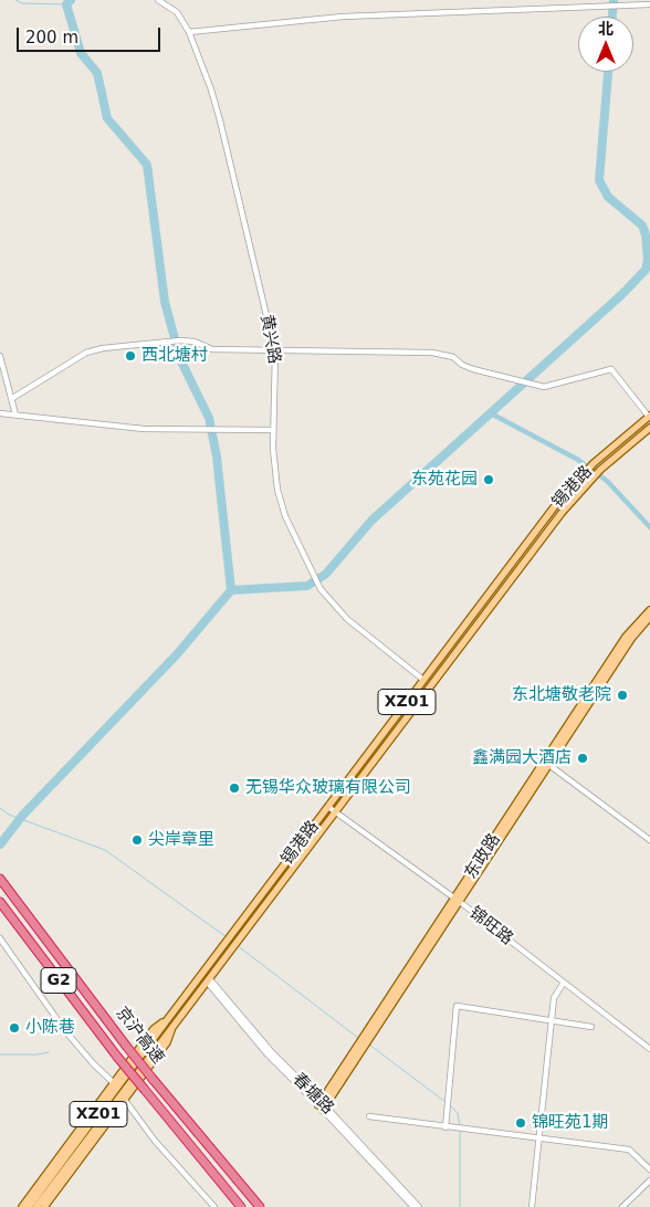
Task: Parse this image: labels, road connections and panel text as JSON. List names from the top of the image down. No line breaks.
{"streets":{"highway":["G2","京沪高速"],"main road":["锡港路","XZ01","东政路"],"street":["黄兴路","锦旺路","春塘路"]},"crossings":[["黄兴路","锡港路"],["锡港路","XZ01"],["锡港路","锦旺路"],["锡港路","春塘路"],["东政路","锦旺路"],["东政路","春塘路"]],"places":["西北塘村","东苑花园","东北塘敬老院","鑫满园大酒店","无锡华众玻璃有限公司","尖岸章里","小陈巷","锦旺苑1期"],"scale_bar":"200 m","north":"top"}
